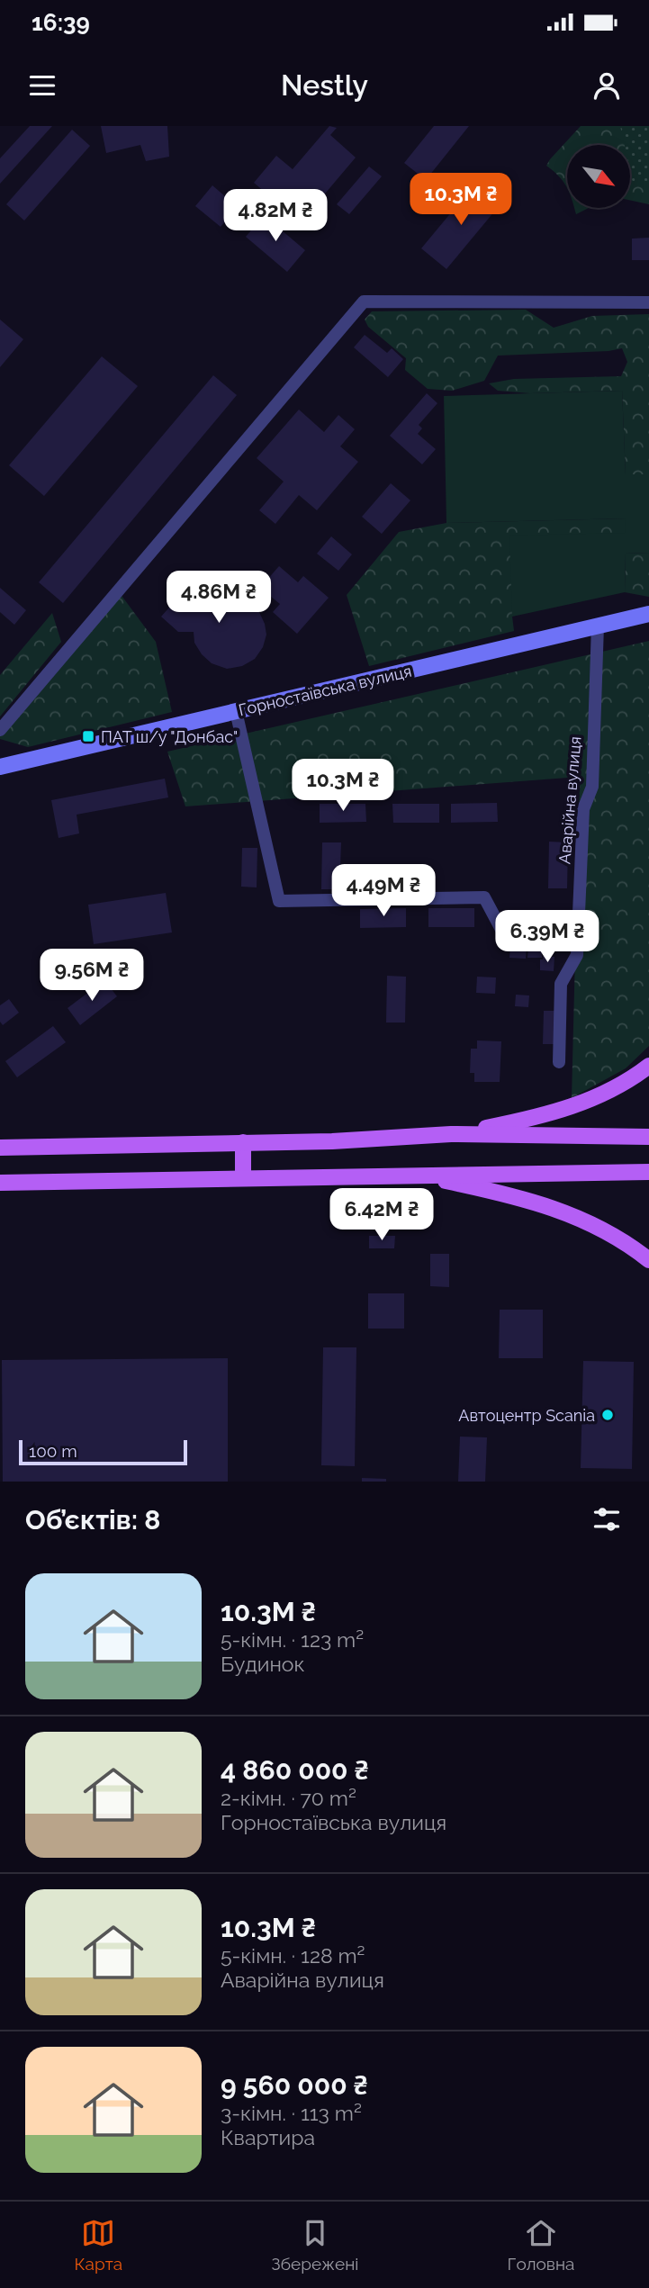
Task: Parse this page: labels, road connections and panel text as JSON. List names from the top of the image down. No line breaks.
{"streets":{"main road":["Горностаївська вулиця"],"street":["Аварійна вулиця"]},"crossings":[["Горностаївська вулиця","Аварійна вулиця"]],"places":{"transit":["ПАТ ш/у \"Донбас\""],"other":["Автоцентр Scania"]},"scale_bar":"100 m","north":"bottom right","page":{"status":"16:39","header":"Nestly","price":["10.3M ₴","4.82M ₴","4.86M ₴","10.3M ₴","4.49M ₴","6.39M ₴","9.56M ₴","6.42M ₴"],"scale":"100 m","heading":"Об’єктів: 8","list":[{"name":"10.3M ₴","note":"5-кімн. · 123 m² · Будинок"},{"name":"4 860 000 ₴","note":"2-кімн. · 70 m² · Горностаївська вулиця"},{"name":"10.3M ₴","note":"5-кімн. · 128 m² · Аварійна вулиця"},{"name":"9 560 000 ₴","note":"3-кімн. · 113 m² · Квартира"}],"tabs":["Карта","Збережені","Головна"]}}
